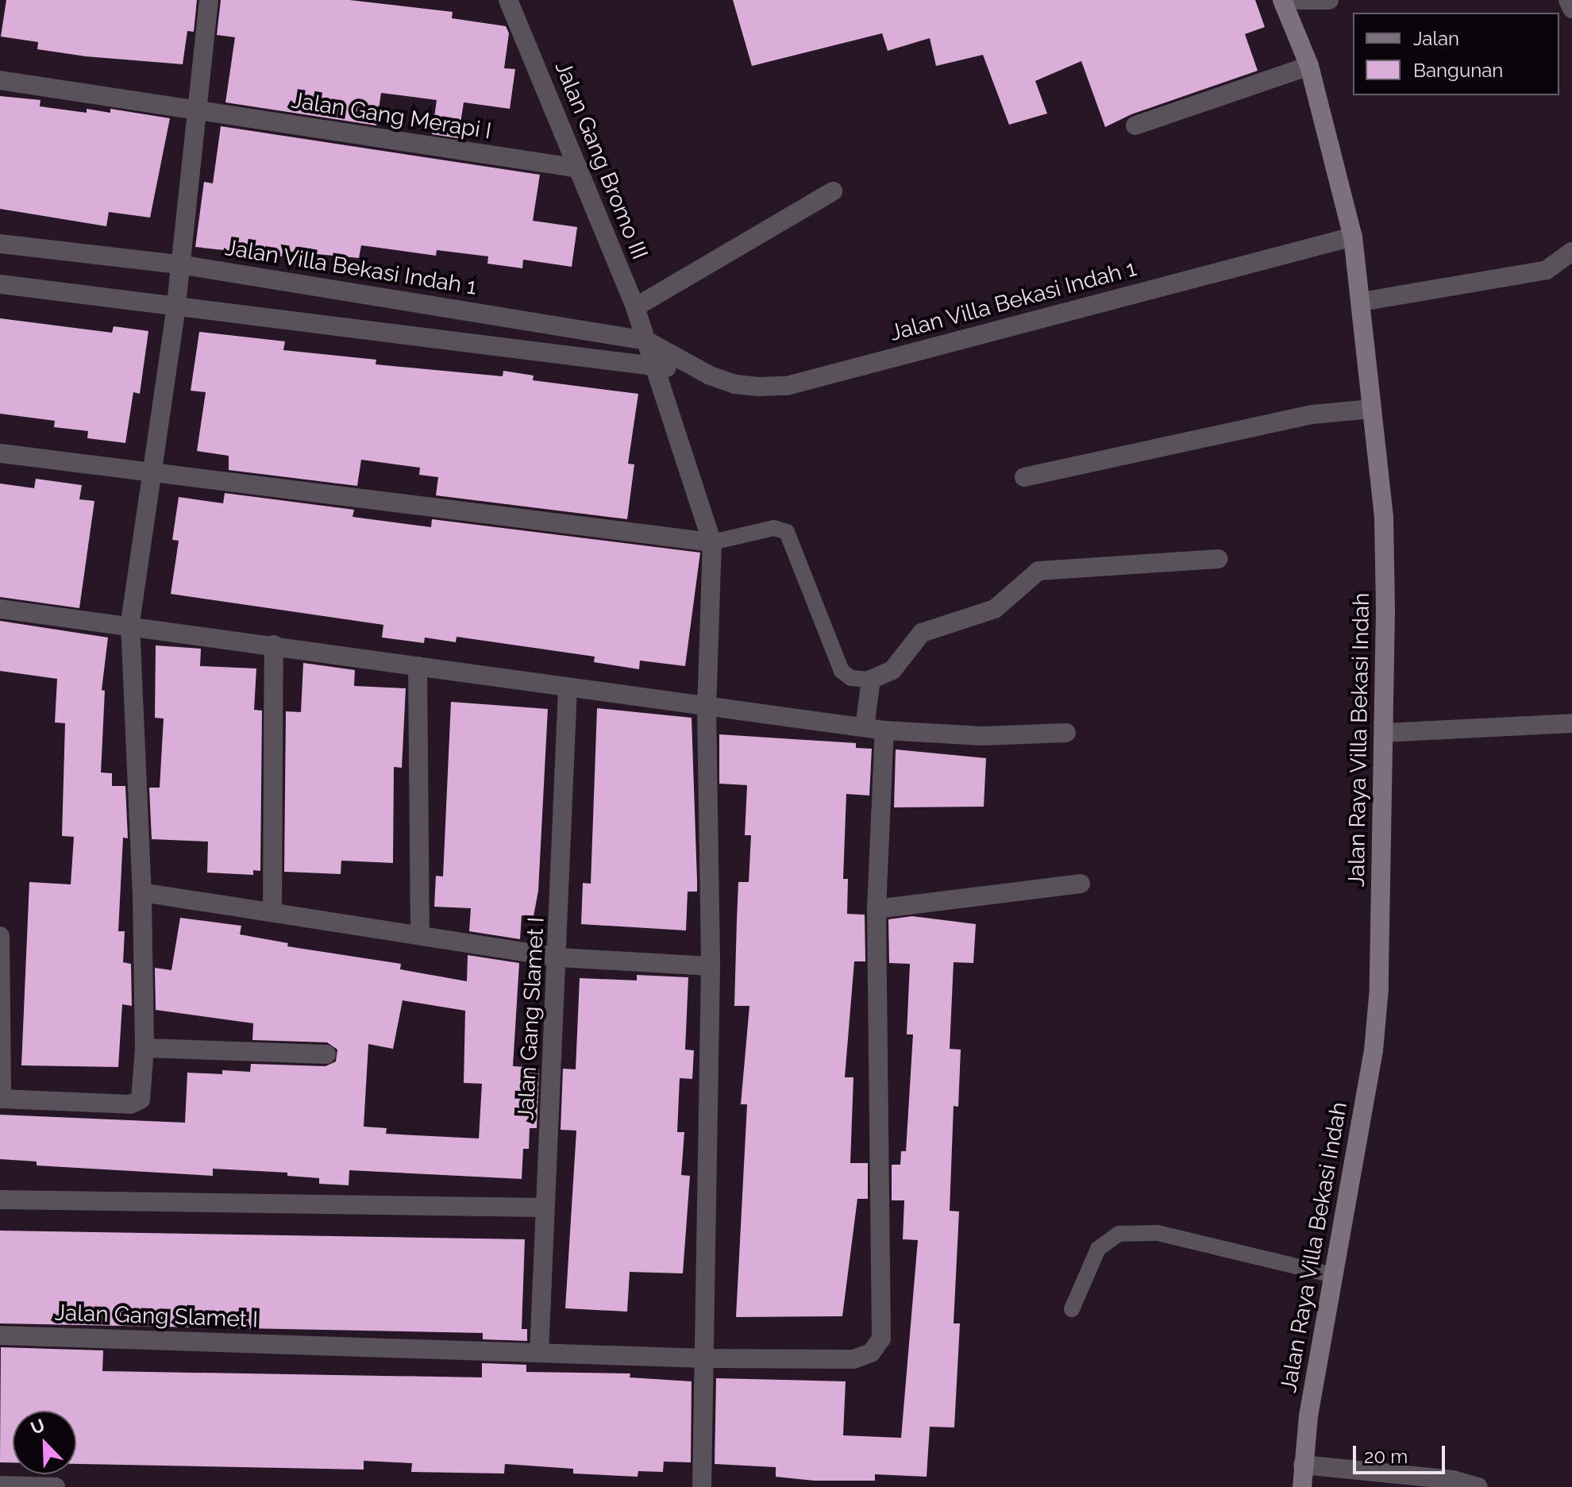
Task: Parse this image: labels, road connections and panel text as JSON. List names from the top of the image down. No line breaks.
{"streets":{"main road":["Jalan Raya Villa Bekasi Indah"],"street":["Jalan Gang Merapi I","Jalan Gang Bromo III","Jalan Villa Bekasi Indah 1","Jalan Gang Slamet I"]},"crossings":[["Jalan Gang Merapi I","Jalan Gang Bromo III"],["Jalan Gang Bromo III","Jalan Villa Bekasi Indah 1"],["Jalan Gang Bromo III","Jalan Gang Slamet I"],["Jalan Villa Bekasi Indah 1","Jalan Raya Villa Bekasi Indah"]],"legend":["Jalan","Bangunan"],"scale_bar":"20 m","north":"top left"}
